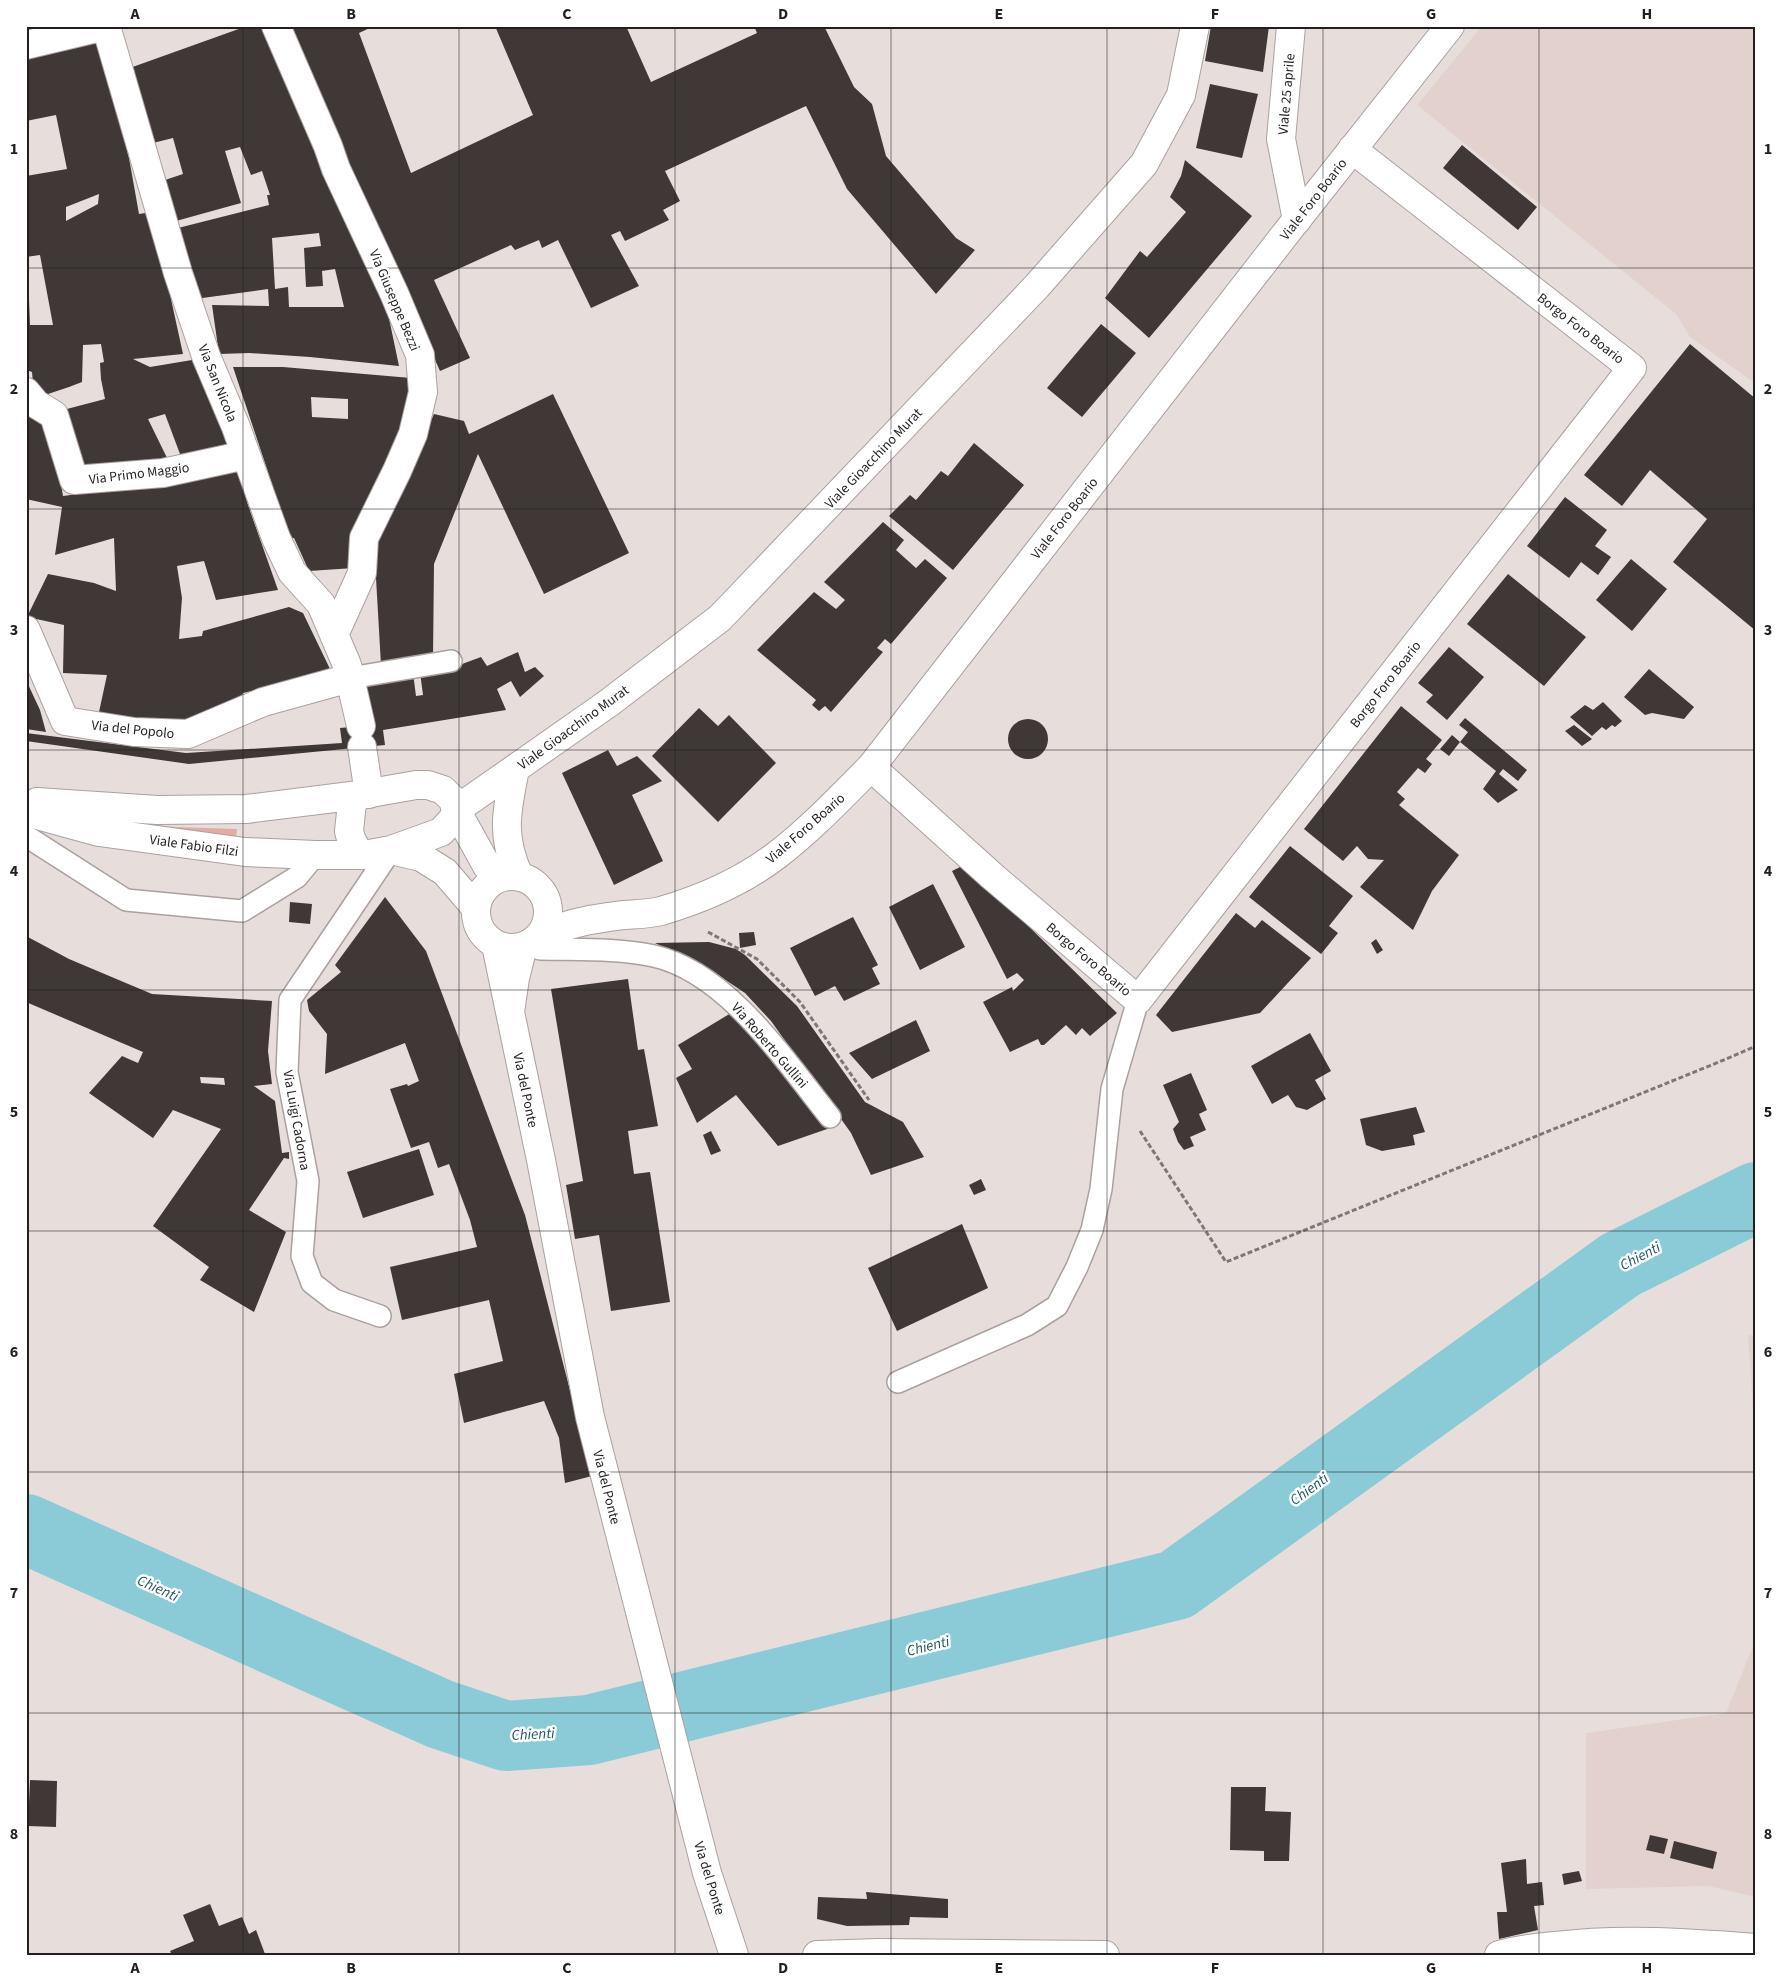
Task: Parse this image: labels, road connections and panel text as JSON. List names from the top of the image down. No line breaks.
{"streets":{"street":["Viale 25 aprile","Viale Foro Boario","Via Giuseppe Bezzi","Borgo Foro Boario","Via San Nicola","Viale Gioacchino Murat","Via Primo Maggio","Via del Popolo","Viale Fabio Filzi","Via del Ponte"],"lane":["Via Roberto Gullini","Via Luigi Cadorna"]},"crossings":[["Viale 25 aprile","Viale Foro Boario"],["Viale Foro Boario","Borgo Foro Boario"],["Viale Foro Boario","Via Roberto Gullini"],["Viale Foro Boario","Via del Ponte"],["Via Giuseppe Bezzi","Via San Nicola"],["Via San Nicola","Via Primo Maggio"],["Via San Nicola","Via del Popolo"],["Via San Nicola","Viale Fabio Filzi"],["Viale Gioacchino Murat","Viale Fabio Filzi"],["Viale Fabio Filzi","Via Luigi Cadorna"],["Via Roberto Gullini","Via del Ponte"]],"water":["Chienti"],"grid":{"columns":["A","B","C","D","E","F","G","H"],"rows":["1","2","3","4","5","6","7","8"]}}
